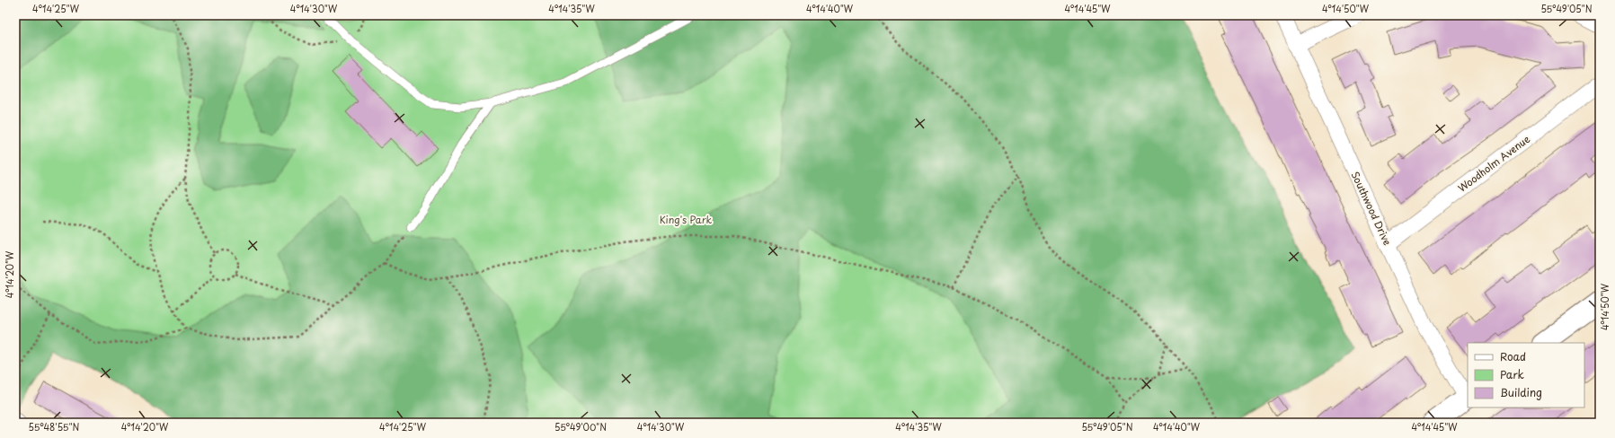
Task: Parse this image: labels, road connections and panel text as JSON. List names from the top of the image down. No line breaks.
{"streets":{"street":["Woodholm Avenue","Southwood Drive"]},"crossings":[["Woodholm Avenue","Southwood Drive"]],"parks":["King's Park"],"legend":["Road","Park","Building"],"coordinates":["4°14'25\"W","4°14'30\"W","4°14'35\"W","4°14'40\"W","4°14'45\"W","4°14'50\"W","55°49'05\"N","4°14'20\"W","55°48'55\"N","55°49'00\"N"]}
